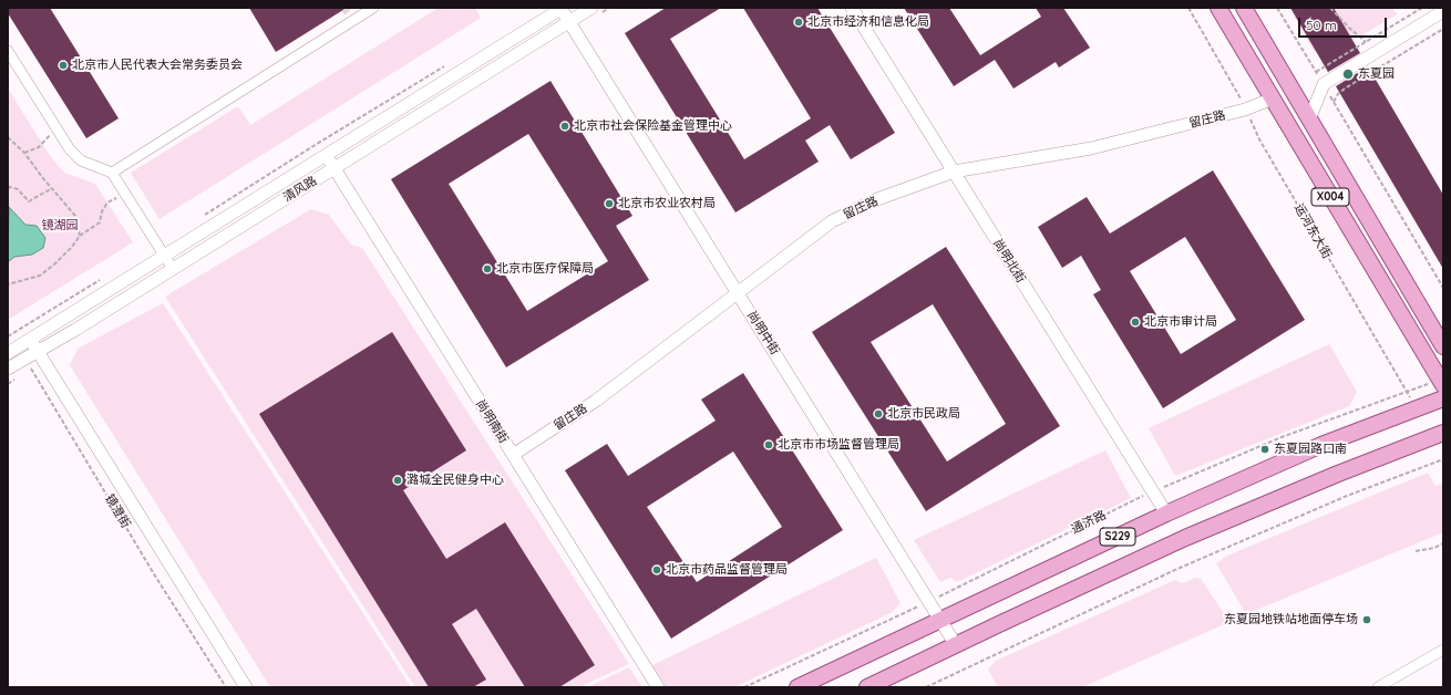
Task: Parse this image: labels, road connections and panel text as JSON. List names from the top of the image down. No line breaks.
{"streets":{"main road":["X004","通济路","S229"],"street":["留庄路","清风路","尚明北街","尚明中街","尚明南街","镜澄街"],"path":["运河东大街"]},"crossings":[["留庄路","X004"],["留庄路","运河东大街"],["留庄路","尚明北街"],["留庄路","尚明中街"],["留庄路","尚明南街"],["清风路","尚明中街"],["清风路","尚明南街"],["清风路","镜澄街"],["X004","通济路"],["运河东大街","通济路"],["尚明北街","通济路"],["尚明中街","通济路"],["尚明中街","S229"]],"parks":["镜湖园"],"places":["北京市经济和信息化局","北京市人民代表大会常务委员会","东夏园","北京市社会保险基金管理中心","北京市农业农村局","北京市医疗保障局","北京市审计局","北京市民政局","北京市市场监督管理局","东夏园路口南","潞城全民健身中心","北京市药品监督管理局","东夏园地铁站地面停车场"],"scale_bar":"50 m"}
